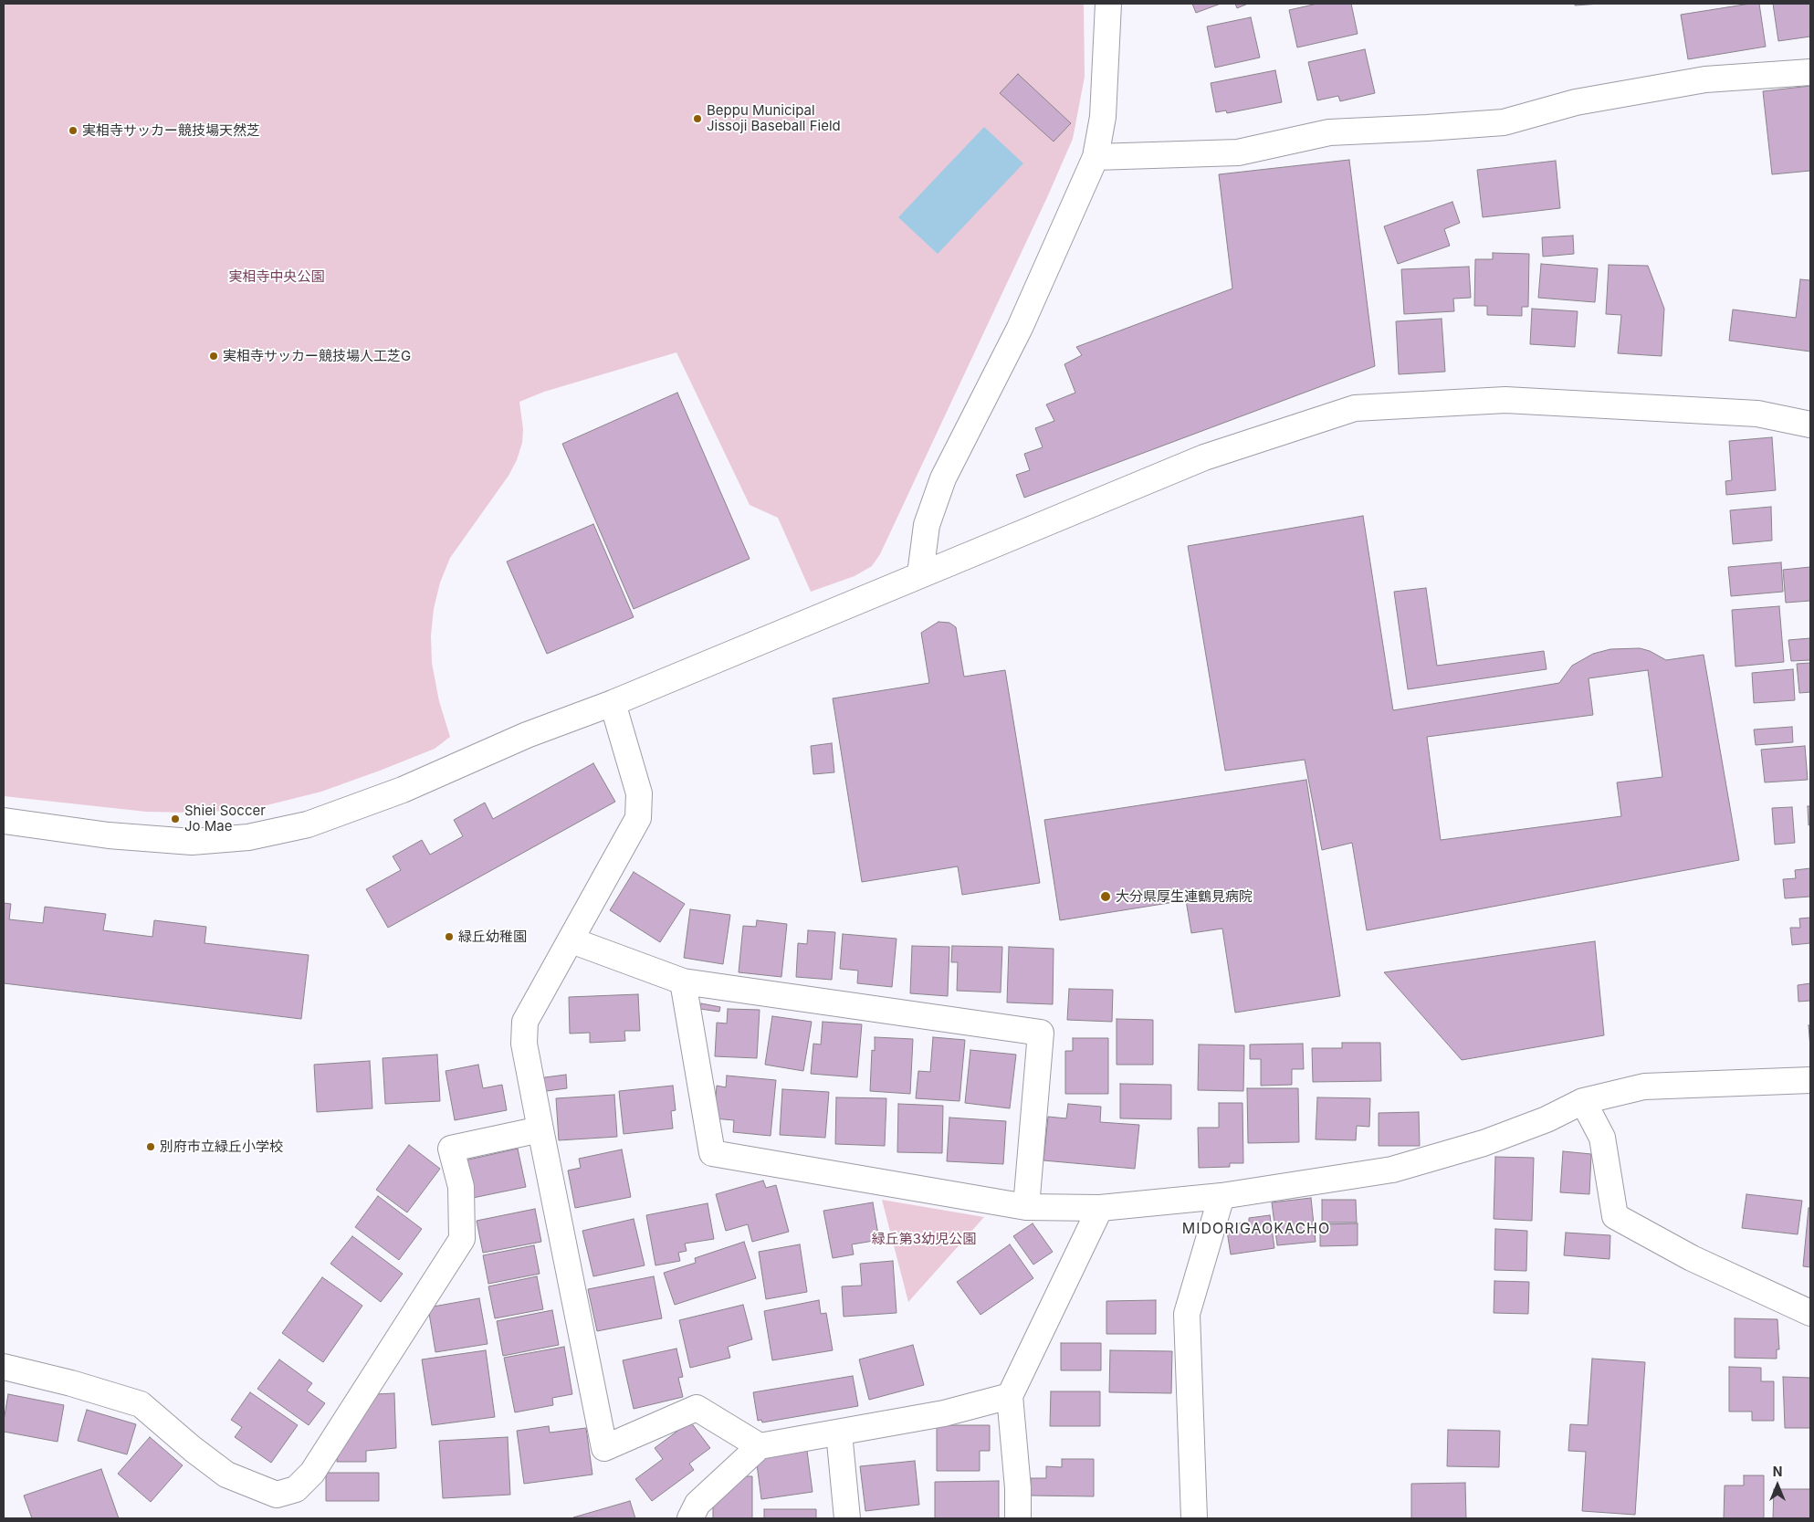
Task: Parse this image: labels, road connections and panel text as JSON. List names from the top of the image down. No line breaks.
{"districts":["MIDORIGAOKACHO"],"parks":["実相寺中央公園","緑丘第3幼児公園"],"places":["Beppu Municipal Jissoji Baseball Field","実相寺サッカー競技場天然芝","実相寺サッカー競技場人工芝G","Shiei Soccer Jo Mae","大分県厚生連鶴見病院","緑丘幼稚園","別府市立緑丘小学校"],"north":"top"}
